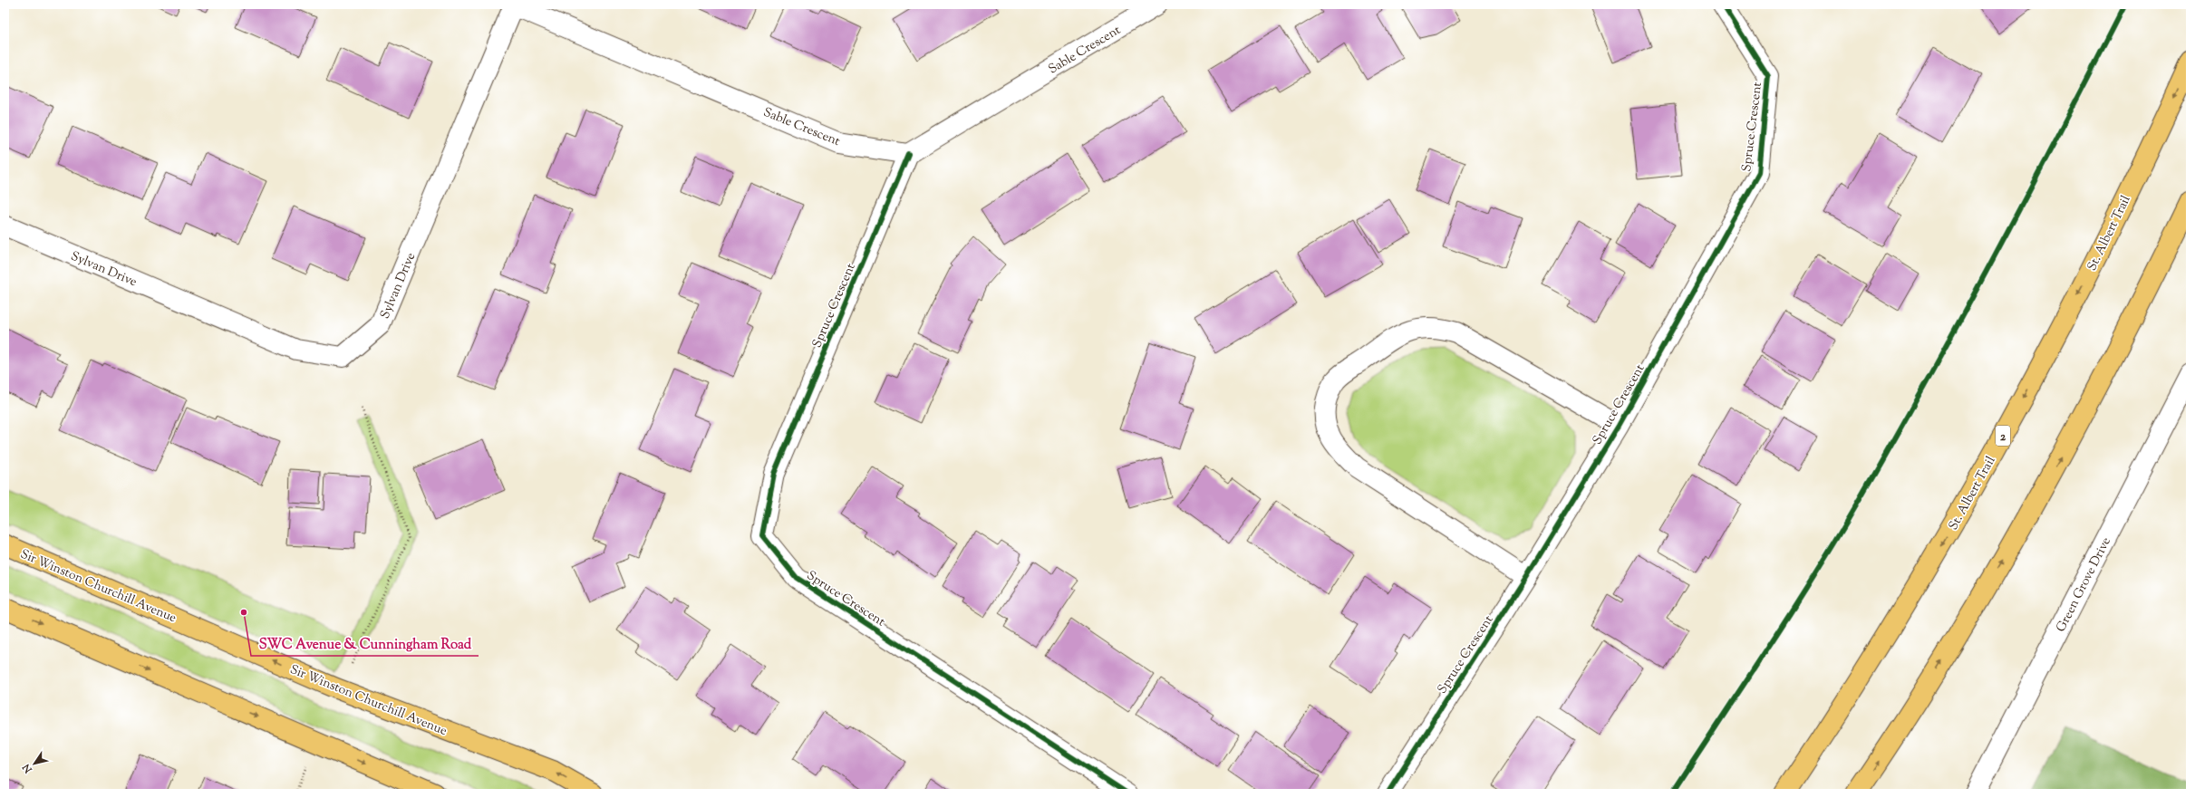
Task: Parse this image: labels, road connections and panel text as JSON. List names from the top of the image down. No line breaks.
{"streets":{"main road":["St. Albert Trail","2","Sir Winston Churchill Avenue"],"street":["Sable Crescent","Spruce Crescent","Sylvan Drive","Green Grove Drive"]},"crossings":[["Sable Crescent","Spruce Crescent"],["Sable Crescent","Sylvan Drive"]],"places":["SWC Avenue & Cunningham Road"],"north":"bottom left"}
